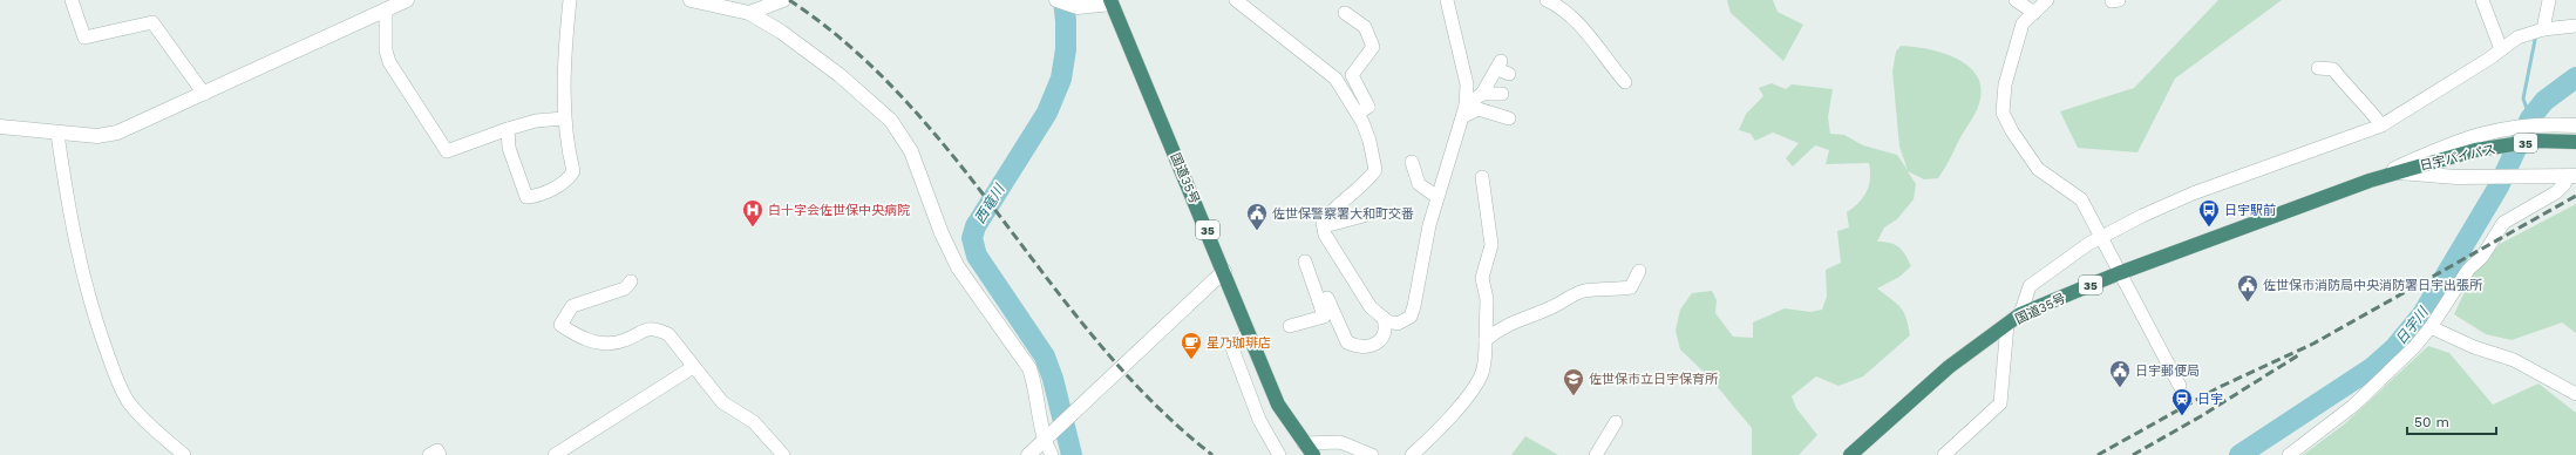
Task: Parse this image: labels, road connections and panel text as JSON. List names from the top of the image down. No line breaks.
{"streets":{"highway":["35","日宇バイパス","国道35号"]},"crossings":[["日宇バイパス","国道35号"]],"water":["西竜川","日宇川"],"places":{"hospital":["白十字会佐世保中央病院"],"bus stop":["日宇駅前"],"public building":["佐世保警察署大和町交番","佐世保市消防局中央消防署日宇出張所","日宇郵便局"],"cafe":["星乃珈琲店"],"school or university":["佐世保市立日宇保育所"],"station":["日宇"]},"scale_bar":"50 m"}
